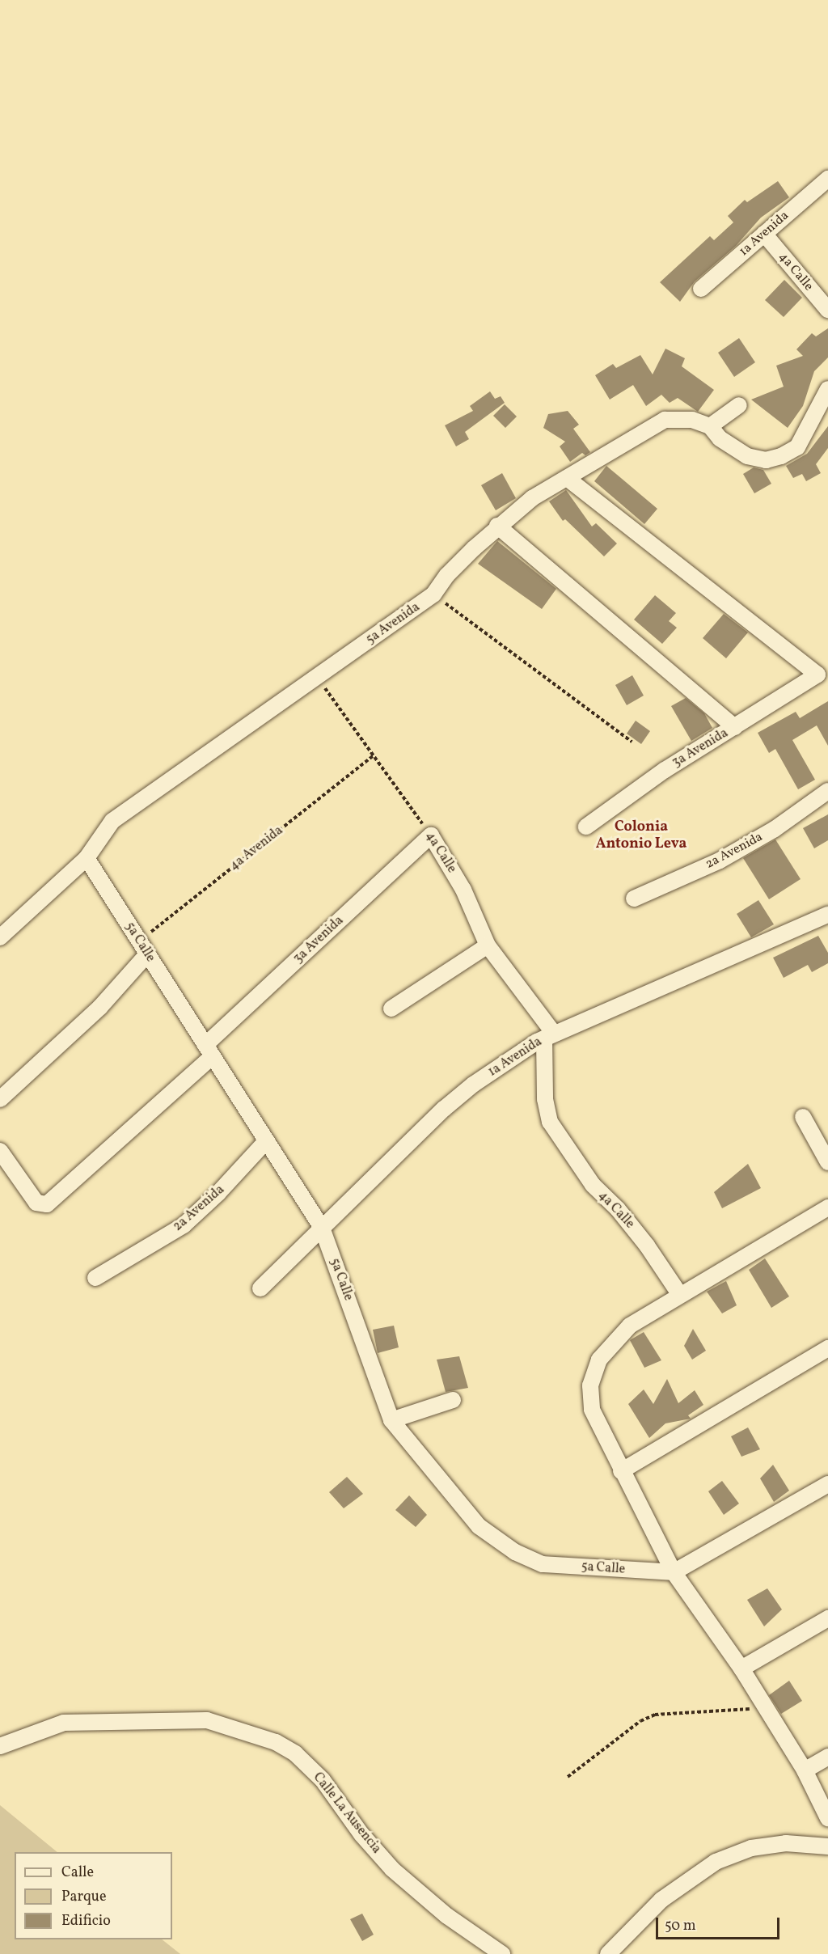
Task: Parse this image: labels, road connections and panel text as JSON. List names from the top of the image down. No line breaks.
{"streets":{"street":["1a Avenida","4a Calle","5a Avenida","3a Avenida","2a Avenida","5a Calle","Calle La Ausencia"],"path":["4a Avenida"]},"crossings":[["1a Avenida","4a Calle"],["1a Avenida","5a Calle"],["4a Calle","5a Avenida"],["4a Calle","3a Avenida"],["4a Calle","4a Avenida"],["5a Avenida","3a Avenida"],["5a Avenida","5a Calle"],["3a Avenida","5a Calle"],["4a Avenida","5a Calle"],["2a Avenida","5a Calle"]],"districts":["Colonia Antonio Leva"],"legend":["Calle","Parque","Edificio"],"scale_bar":"50 m"}
